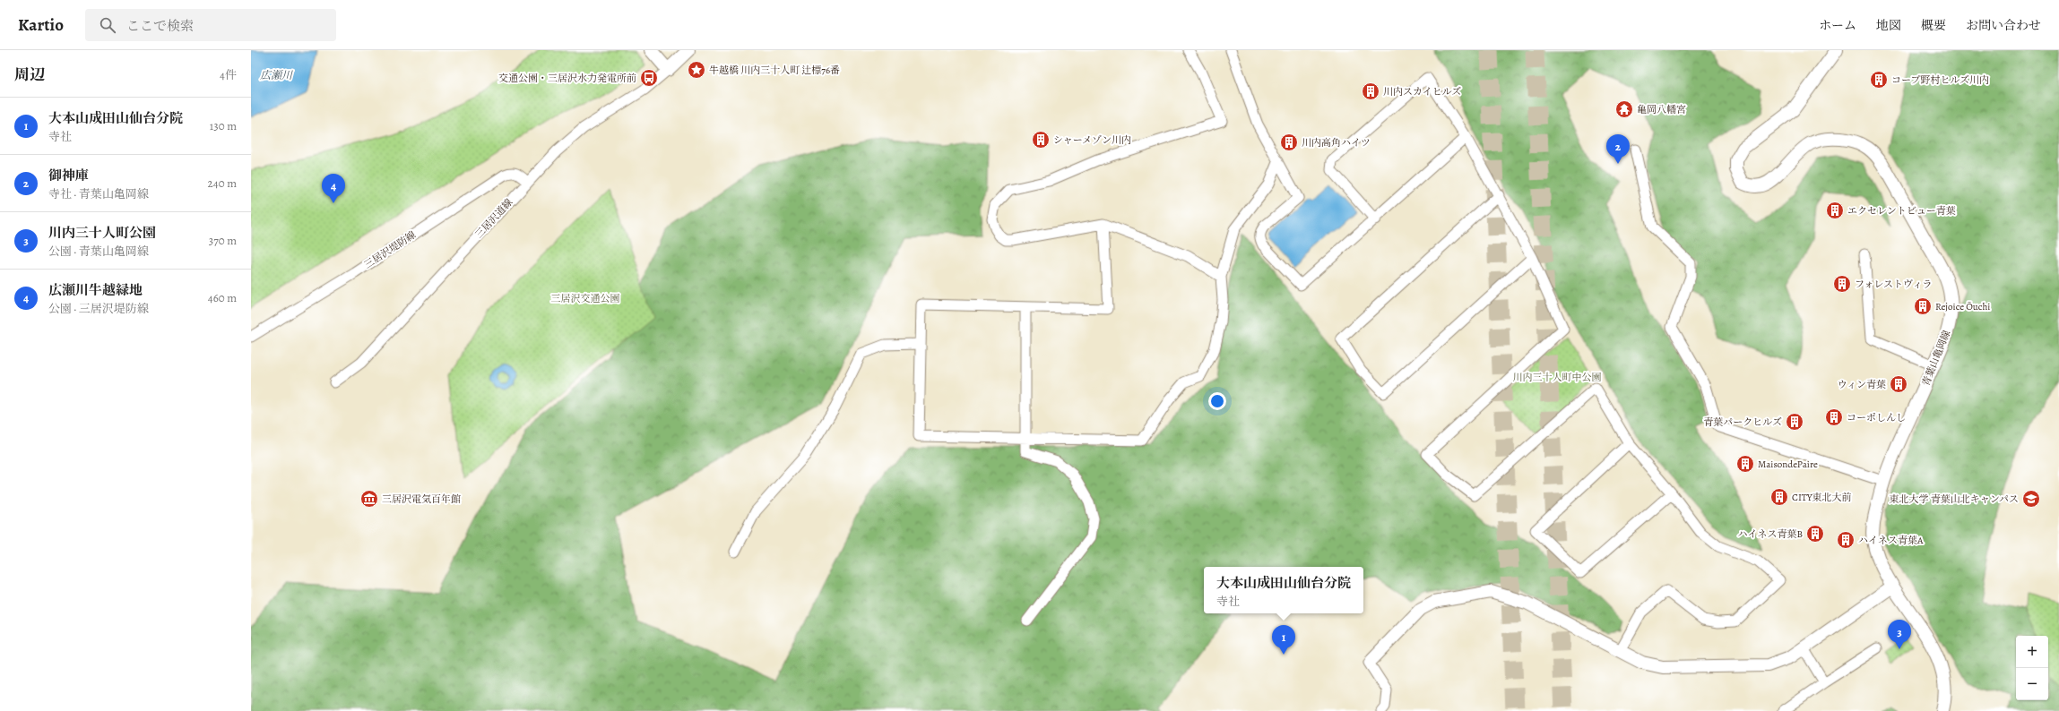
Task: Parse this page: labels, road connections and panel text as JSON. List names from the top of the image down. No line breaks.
{"streets":{"street":["三居沢道線","三居沢堤防線","青葉山亀岡線"]},"crossings":[["三居沢道線","三居沢堤防線"]],"water":["広瀬川"],"parks":["三居沢交通公園","川内三十人町中公園"],"places":{"place":["牛越橋 川内三十人町 辻標76番"],"bus stop":["交通公園・三居沢水力発電所前"],"building":["コープ野村ヒルズ川内","川内スカイヒルズ","シャーメゾン川内","川内高角ハイツ","エクセレントビュー青葉","フォレストヴィラ","Rejoice Ōuchi","ウィン青葉","コーポしんし","青葉パークヒルズ","MaisondePaire","CITY東北大前","ハイネス青葉B","ハイネス青葉A"],"temple":["亀岡八幡宮"],"museum":["三居沢電気百年館"],"school or university":["東北大学 青葉山北キャンパス"]},"page":{"header":"Kartio","search":"ここで検索","nav":["ホーム","地図","概要","お問い合わせ"],"heading":["周辺","4件"],"list":[{"mark":"1","name":"大本山成田山仙台分院","note":"寺社","value":"130 m"},{"mark":"2","name":"御神庫","note":"寺社 · 青葉山亀岡線","value":"240 m"},{"mark":"3","name":"川内三十人町公園","note":"公園 · 青葉山亀岡線","value":"370 m"},{"mark":"4","name":"広瀬川牛越緑地","note":"公園 · 三居沢堤防線","value":"460 m"}],"pins":["2","4","3","1"],"popup":["大本山成田山仙台分院","寺社"],"map_buttons":["+","−"]}}
